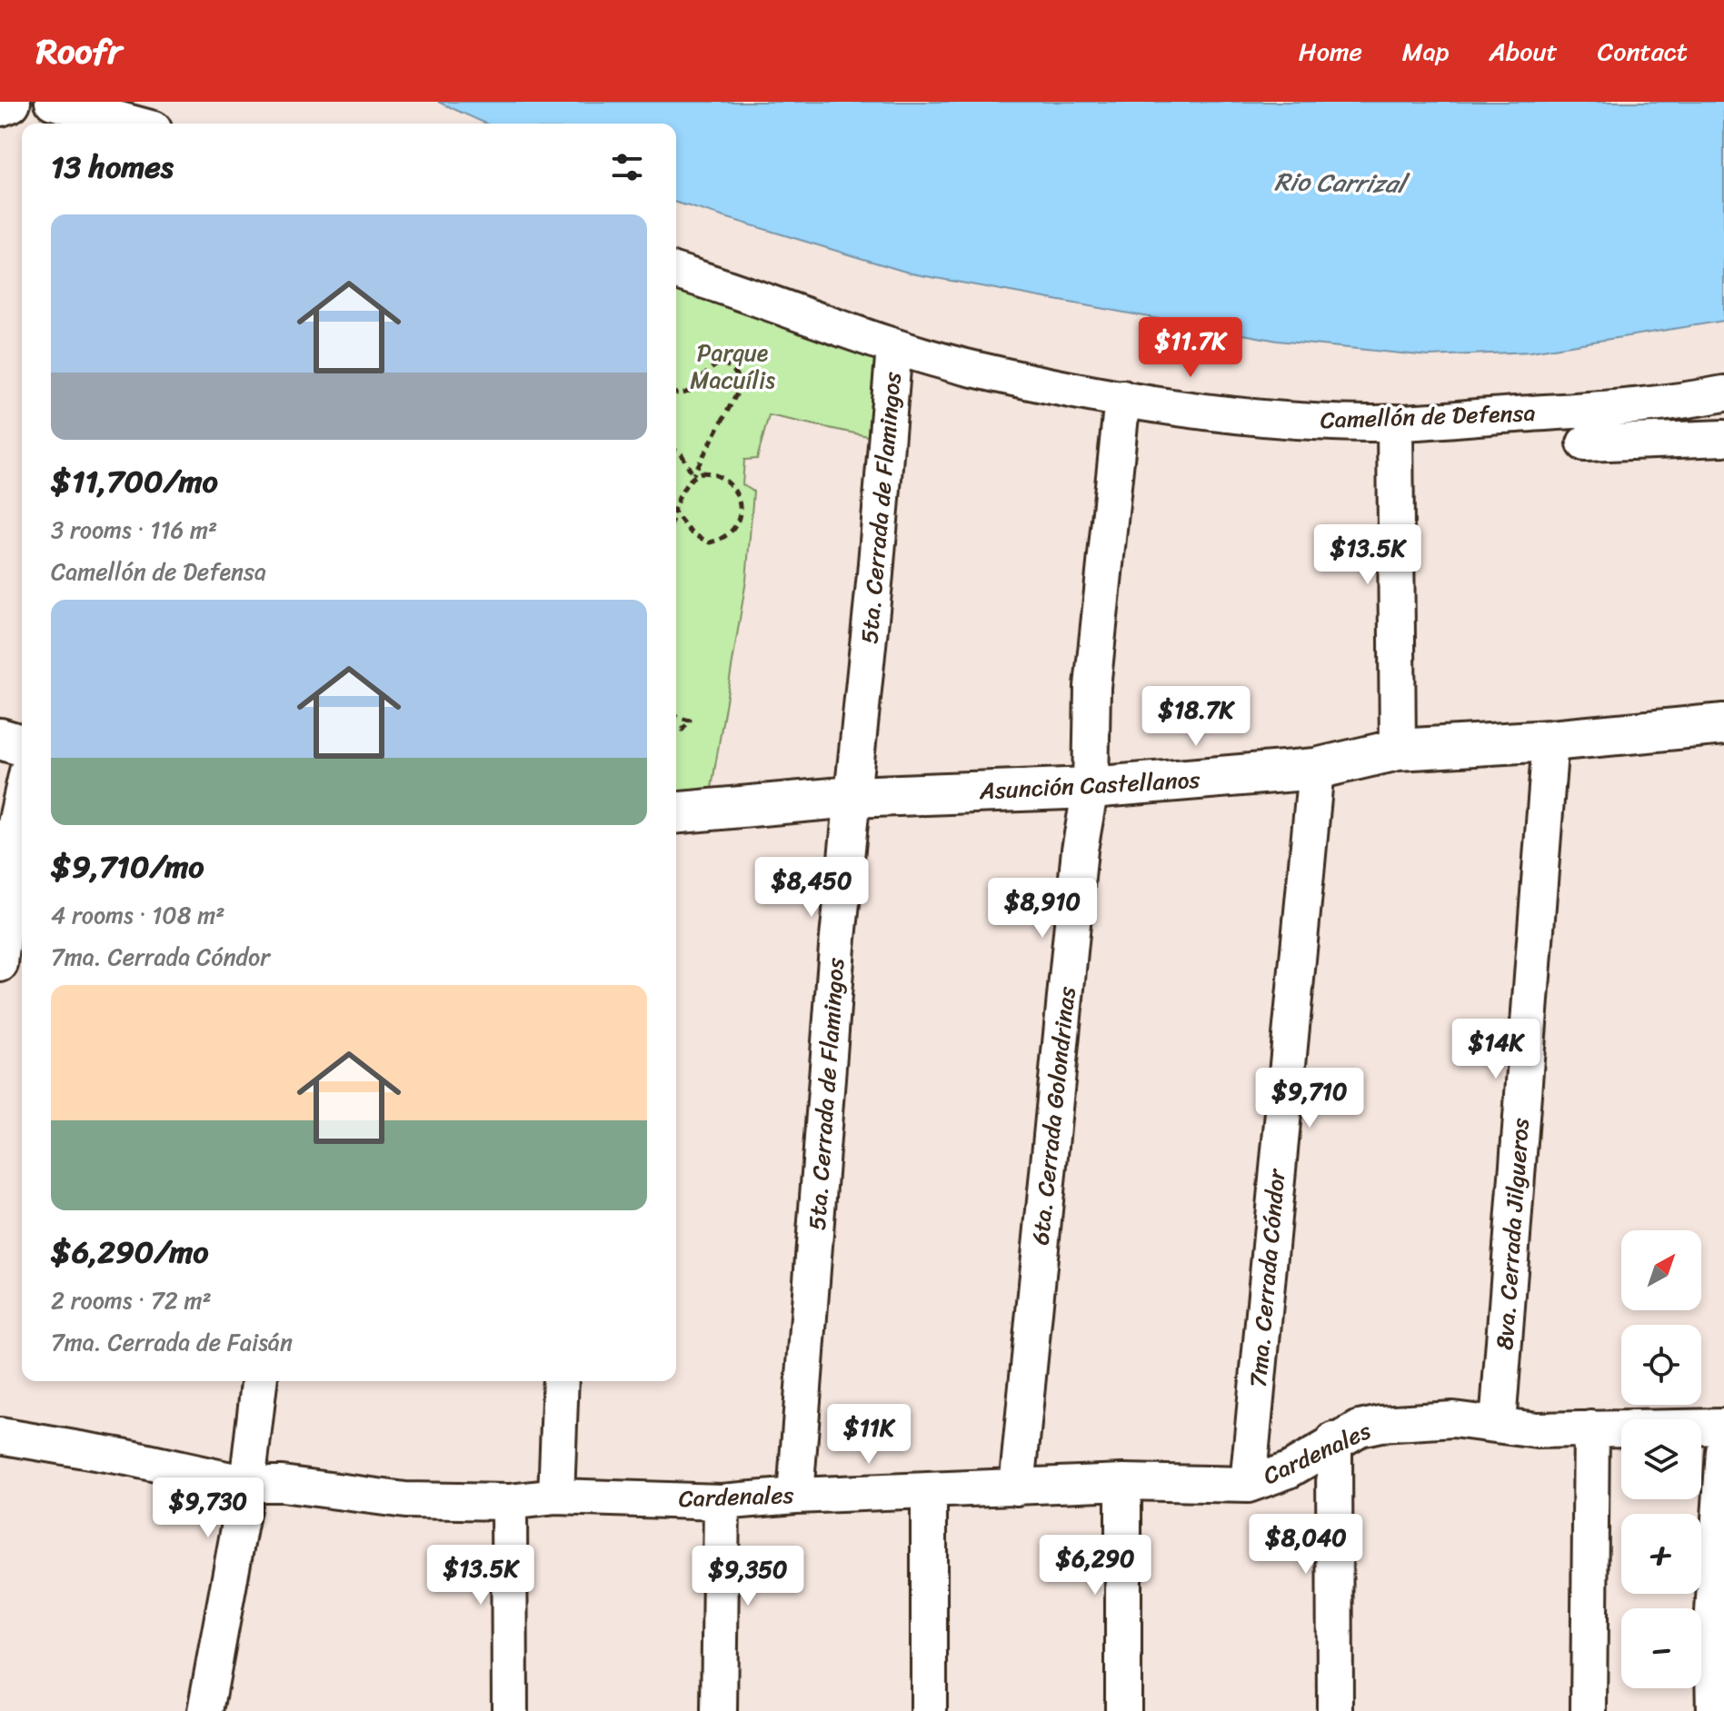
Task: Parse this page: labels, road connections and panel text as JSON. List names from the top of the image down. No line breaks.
{"streets":{"street":["Camellón de Defensa","5ta. Cerrada de Flamingos","Asunción Castellanos","6ta. Cerrada Golondrinas","8va. Cerrada Jilgueros","7ma. Cerrada Cóndor","Cardenales"]},"crossings":[["Camellón de Defensa","5ta. Cerrada de Flamingos"],["Camellón de Defensa","6ta. Cerrada Golondrinas"],["5ta. Cerrada de Flamingos","Asunción Castellanos"],["5ta. Cerrada de Flamingos","Cardenales"],["Asunción Castellanos","6ta. Cerrada Golondrinas"],["Asunción Castellanos","8va. Cerrada Jilgueros"],["Asunción Castellanos","7ma. Cerrada Cóndor"],["6ta. Cerrada Golondrinas","Cardenales"],["8va. Cerrada Jilgueros","Cardenales"],["7ma. Cerrada Cóndor","Cardenales"]],"water":["Rio Carrizal"],"parks":["Parque Macuílis"],"north":"top right","page":{"header":"Roofr","nav":["Home","Map","About","Contact"],"heading":"13 homes","list":[{"name":"$11,700/mo","note":"3 rooms · 116 m² · Camellón de Defensa"},{"name":"$9,710/mo","note":"4 rooms · 108 m² · 7ma. Cerrada Cóndor"},{"name":"$6,290/mo","note":"2 rooms · 72 m² · 7ma. Cerrada de Faisán"}],"price":["$11.7K","$13.5K","$18.7K","$8,450","$8,910","$14K","$9,710","$11K","$9,730","$8,040","$6,290","$13.5K","$9,350"],"map_buttons":["+","−"]}}
